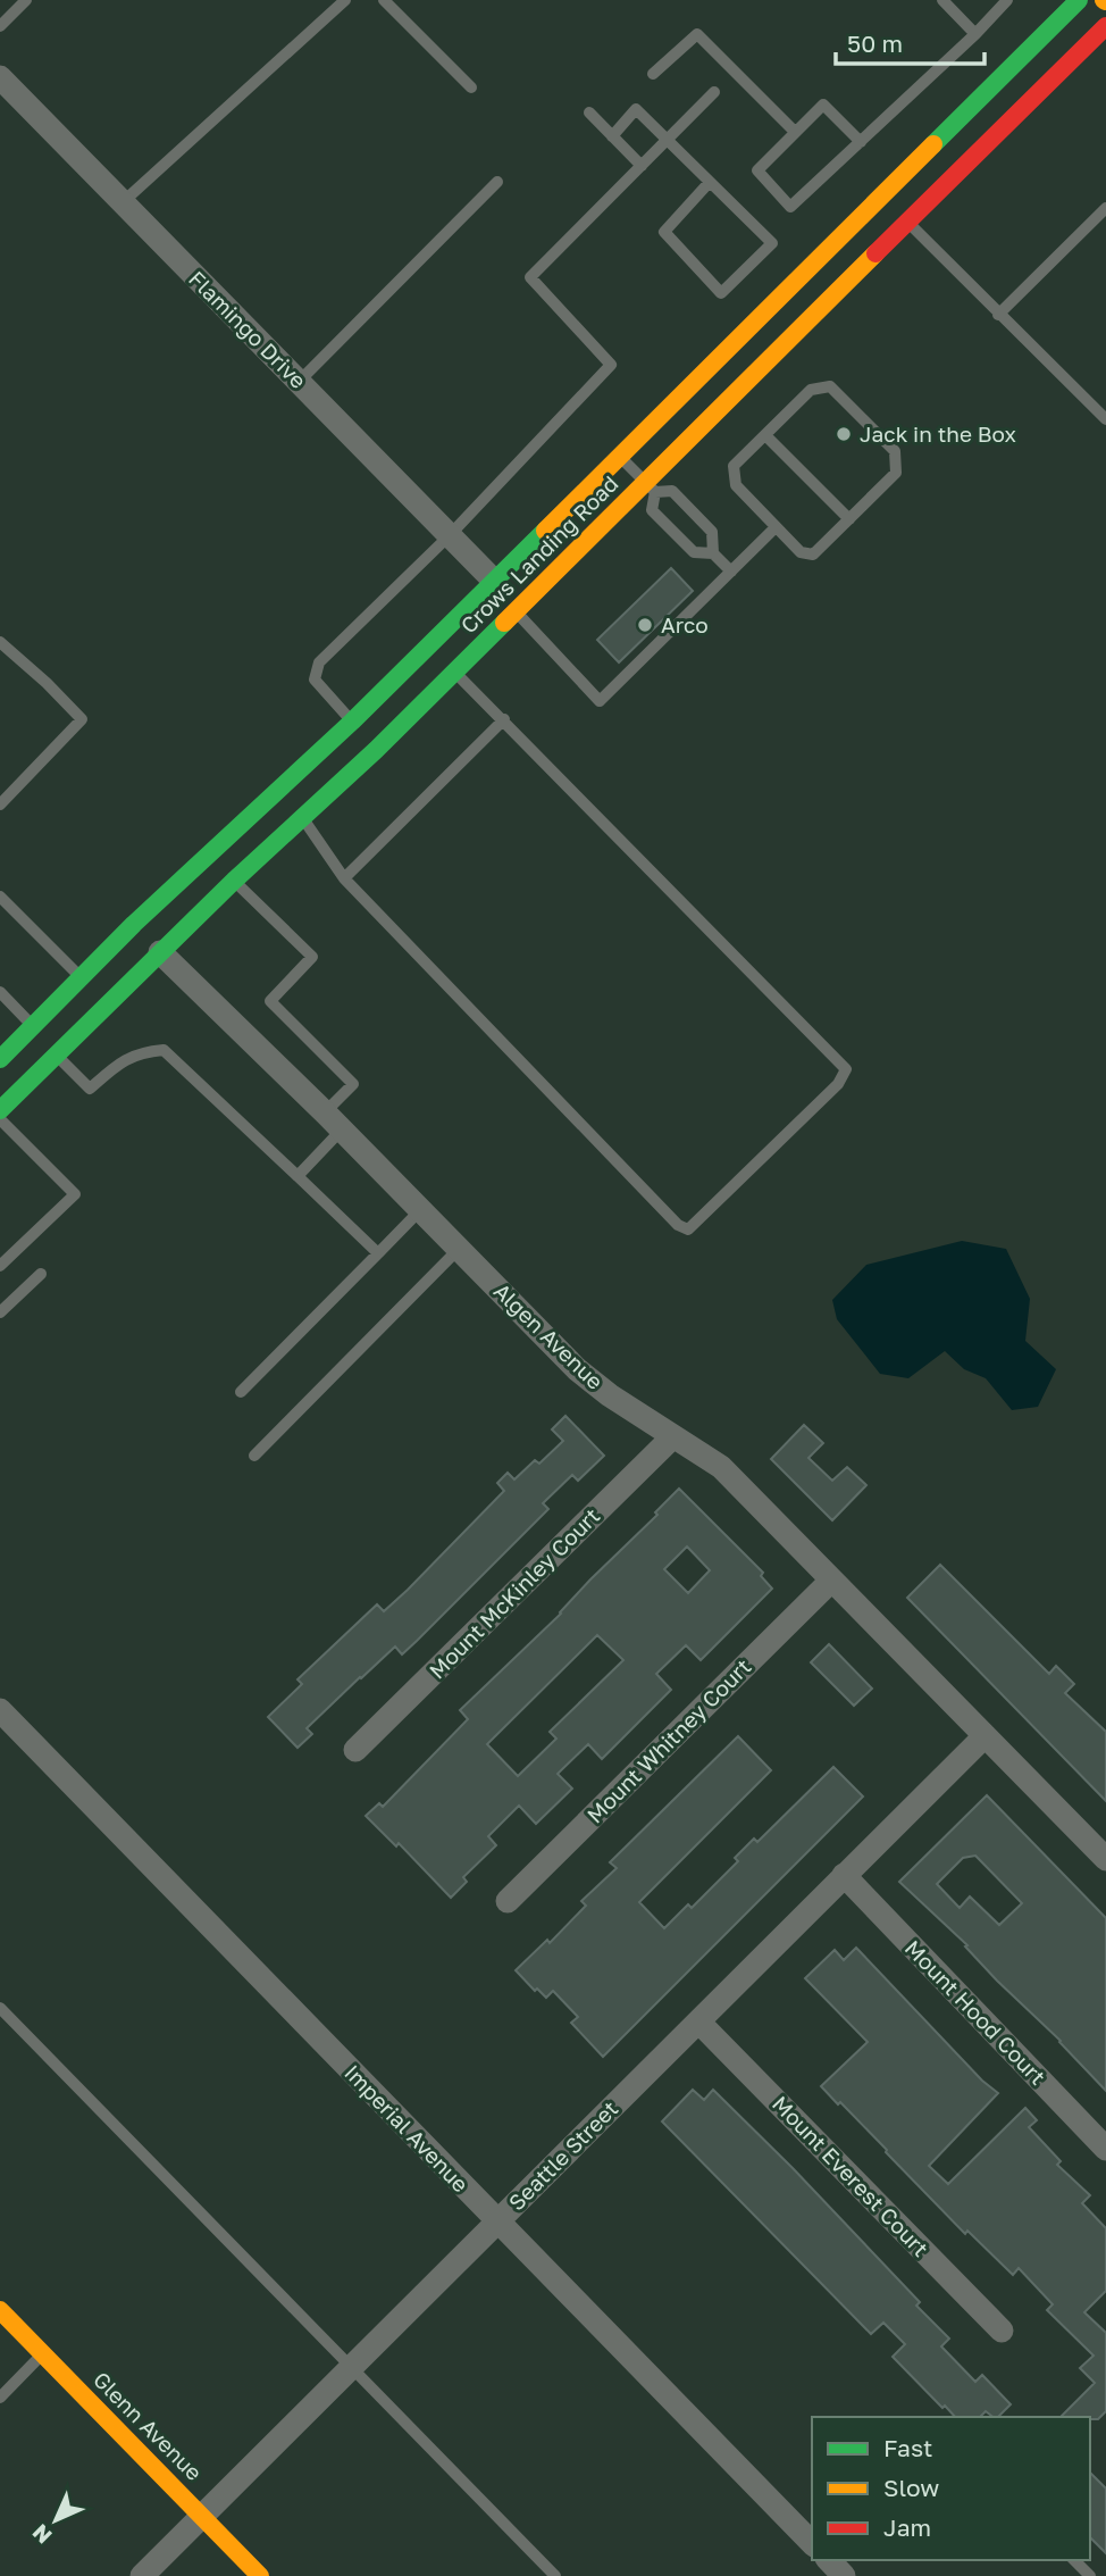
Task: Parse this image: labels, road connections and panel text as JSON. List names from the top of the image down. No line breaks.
{"streets":{"main road":["Crows Landing Road","Glenn Avenue"],"street":["Flamingo Drive","Algen Avenue","Mount McKinley Court","Mount Whitney Court","Mount Hood Court","Imperial Avenue","Seattle Street","Mount Everest Court"]},"crossings":[["Flamingo Drive","Crows Landing Road"],["Crows Landing Road","Algen Avenue"],["Algen Avenue","Mount McKinley Court"],["Algen Avenue","Mount Whitney Court"],["Algen Avenue","Seattle Street"],["Mount Hood Court","Seattle Street"],["Imperial Avenue","Seattle Street"],["Seattle Street","Mount Everest Court"],["Seattle Street","Glenn Avenue"]],"places":["Jack in the Box","Arco"],"legend":["Fast","Slow","Jam"],"scale_bar":"50 m","north":"bottom left"}
